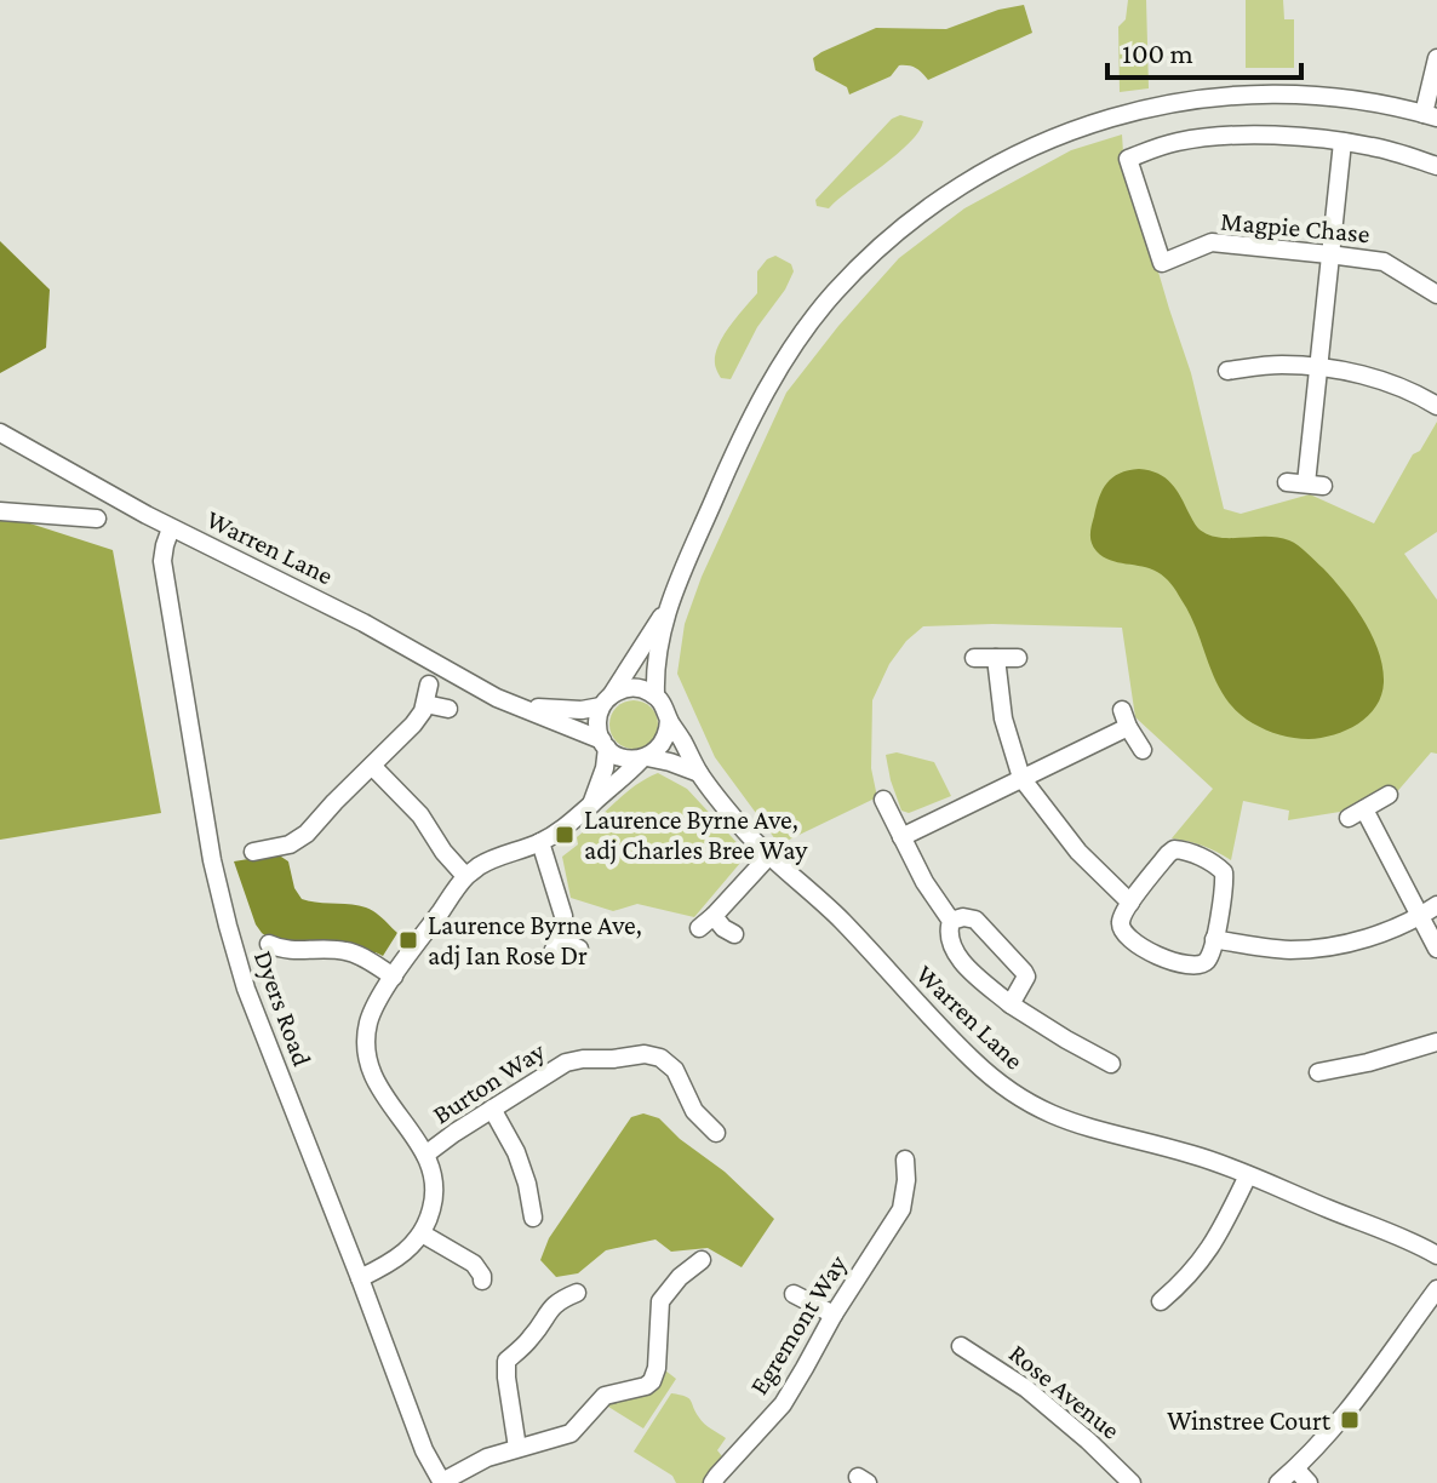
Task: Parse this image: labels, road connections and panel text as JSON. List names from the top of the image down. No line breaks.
{"streets":{"street":["Magpie Chase","Warren Lane","Dyers Road","Burton Way","Egremont Way","Rose Avenue"]},"crossings":[["Warren Lane","Dyers Road"]],"places":{"transit":["Laurence Byrne Ave, adj Charles Bree Way","Laurence Byrne Ave, adj Ian Rose Dr","Winstree Court"]},"scale_bar":"100 m"}
